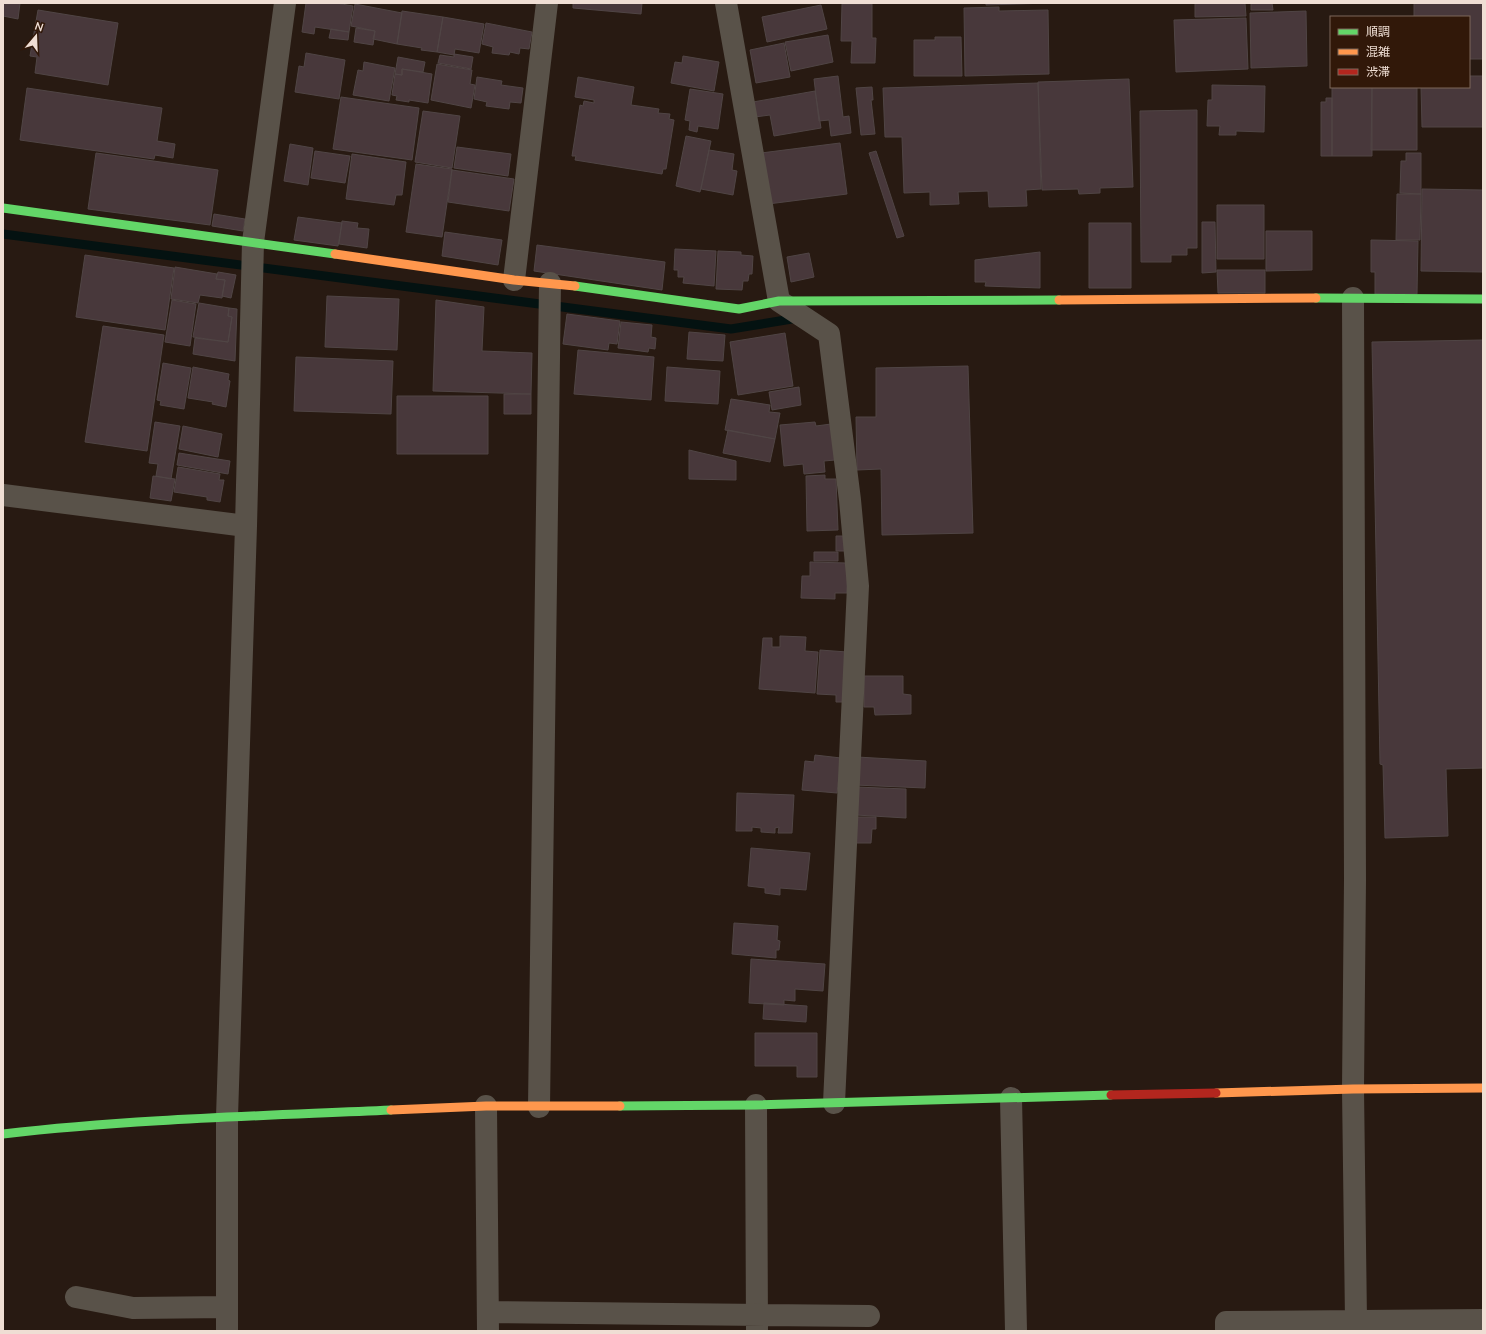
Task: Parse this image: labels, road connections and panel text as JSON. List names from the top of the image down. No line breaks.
{"legend":["順調","混雑","渋滞"],"north":"top"}
